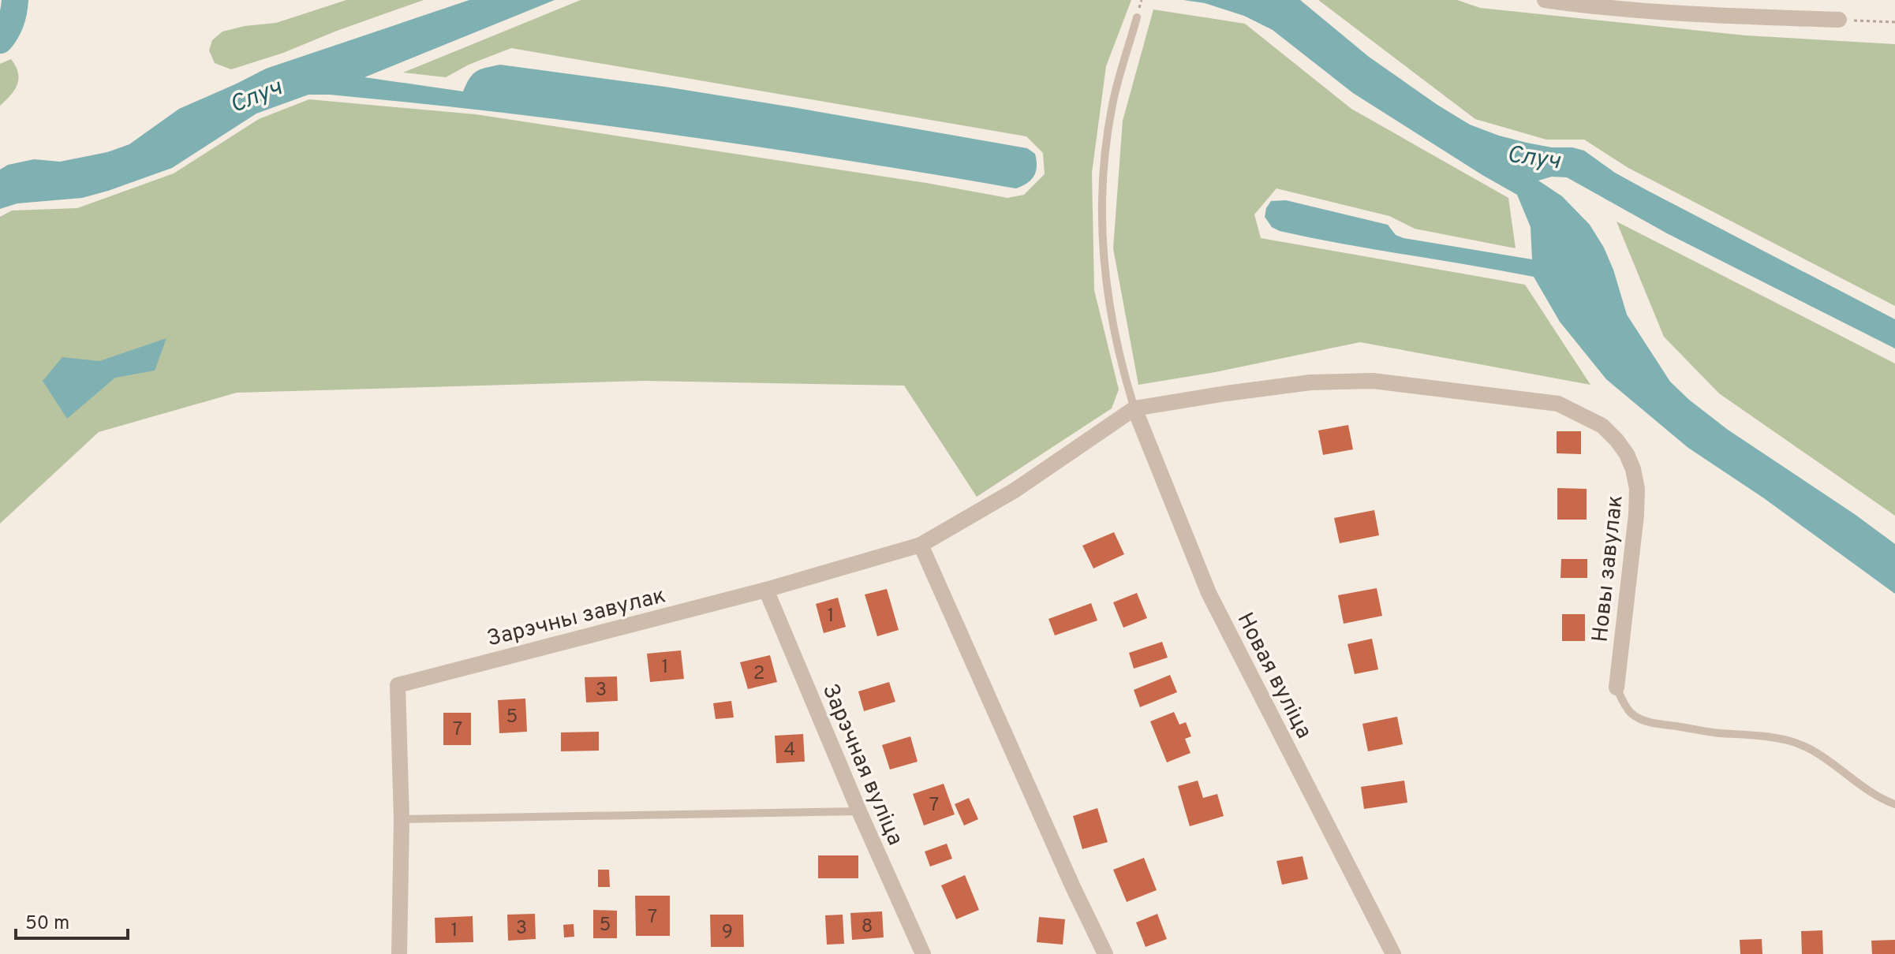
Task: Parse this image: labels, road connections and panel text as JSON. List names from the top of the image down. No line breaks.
{"streets":{"street":["Новы завулак","Зарэчны завулак","Новая вуліца","Зарэчная вуліца"]},"crossings":[["Новы завулак","Зарэчны завулак"],["Новы завулак","Новая вуліца"],["Зарэчны завулак","Новая вуліца"],["Зарэчны завулак","Зарэчная вуліца"]],"water":["Случ"],"house_numbers":["1","1","2","3","5","7","4","7","7","5","8","3","1","9"],"scale_bar":"50 m"}
